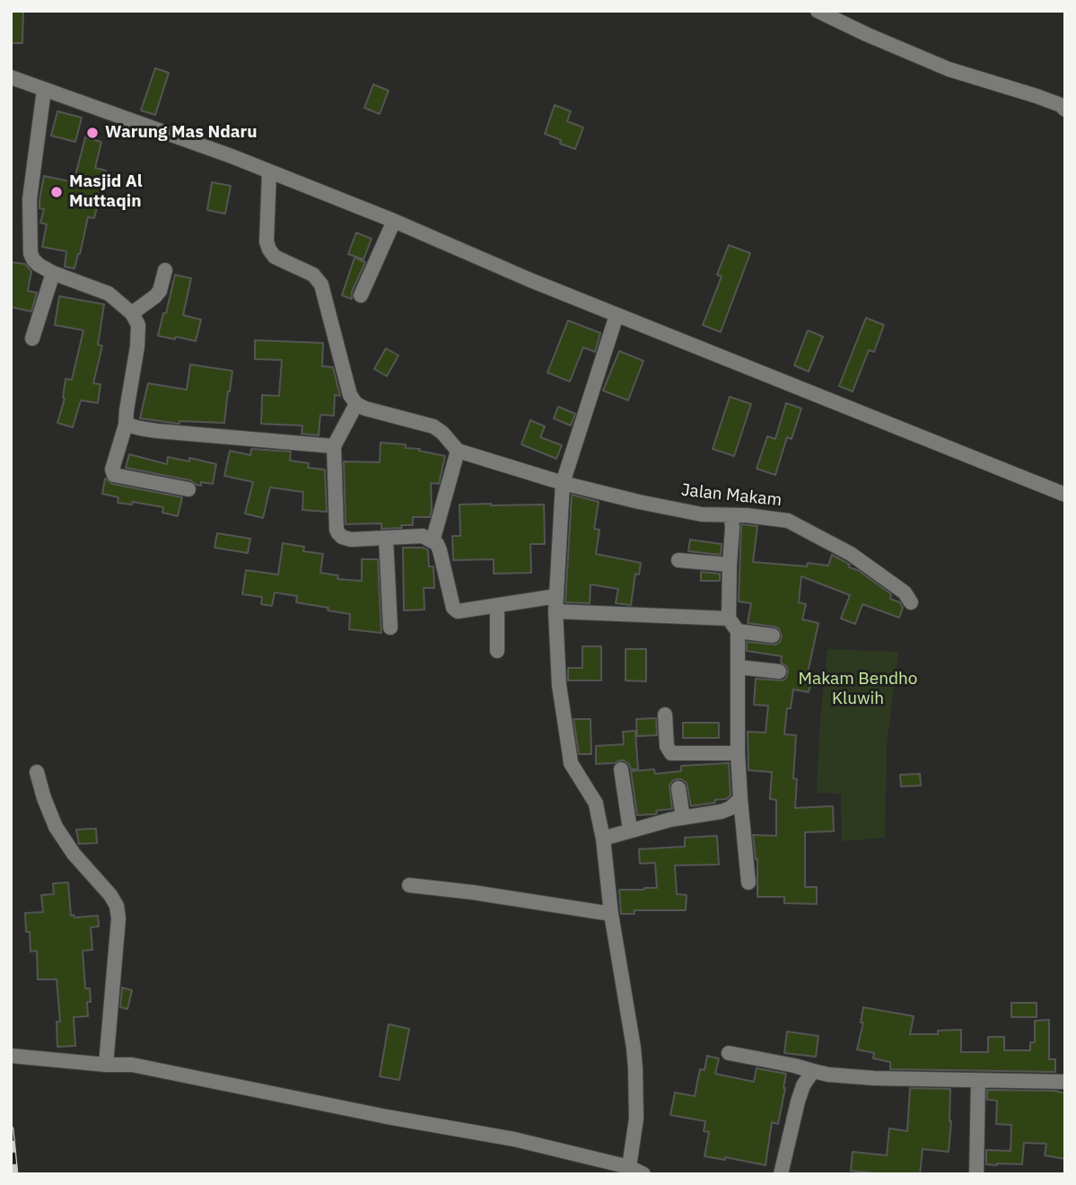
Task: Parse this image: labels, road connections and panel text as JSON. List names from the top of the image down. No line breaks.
{"streets":{"street":["Jalan Makam"]},"parks":["Makam Bendho Kluwih"],"places":["Warung Mas Ndaru","Masjid Al Muttaqin"]}
